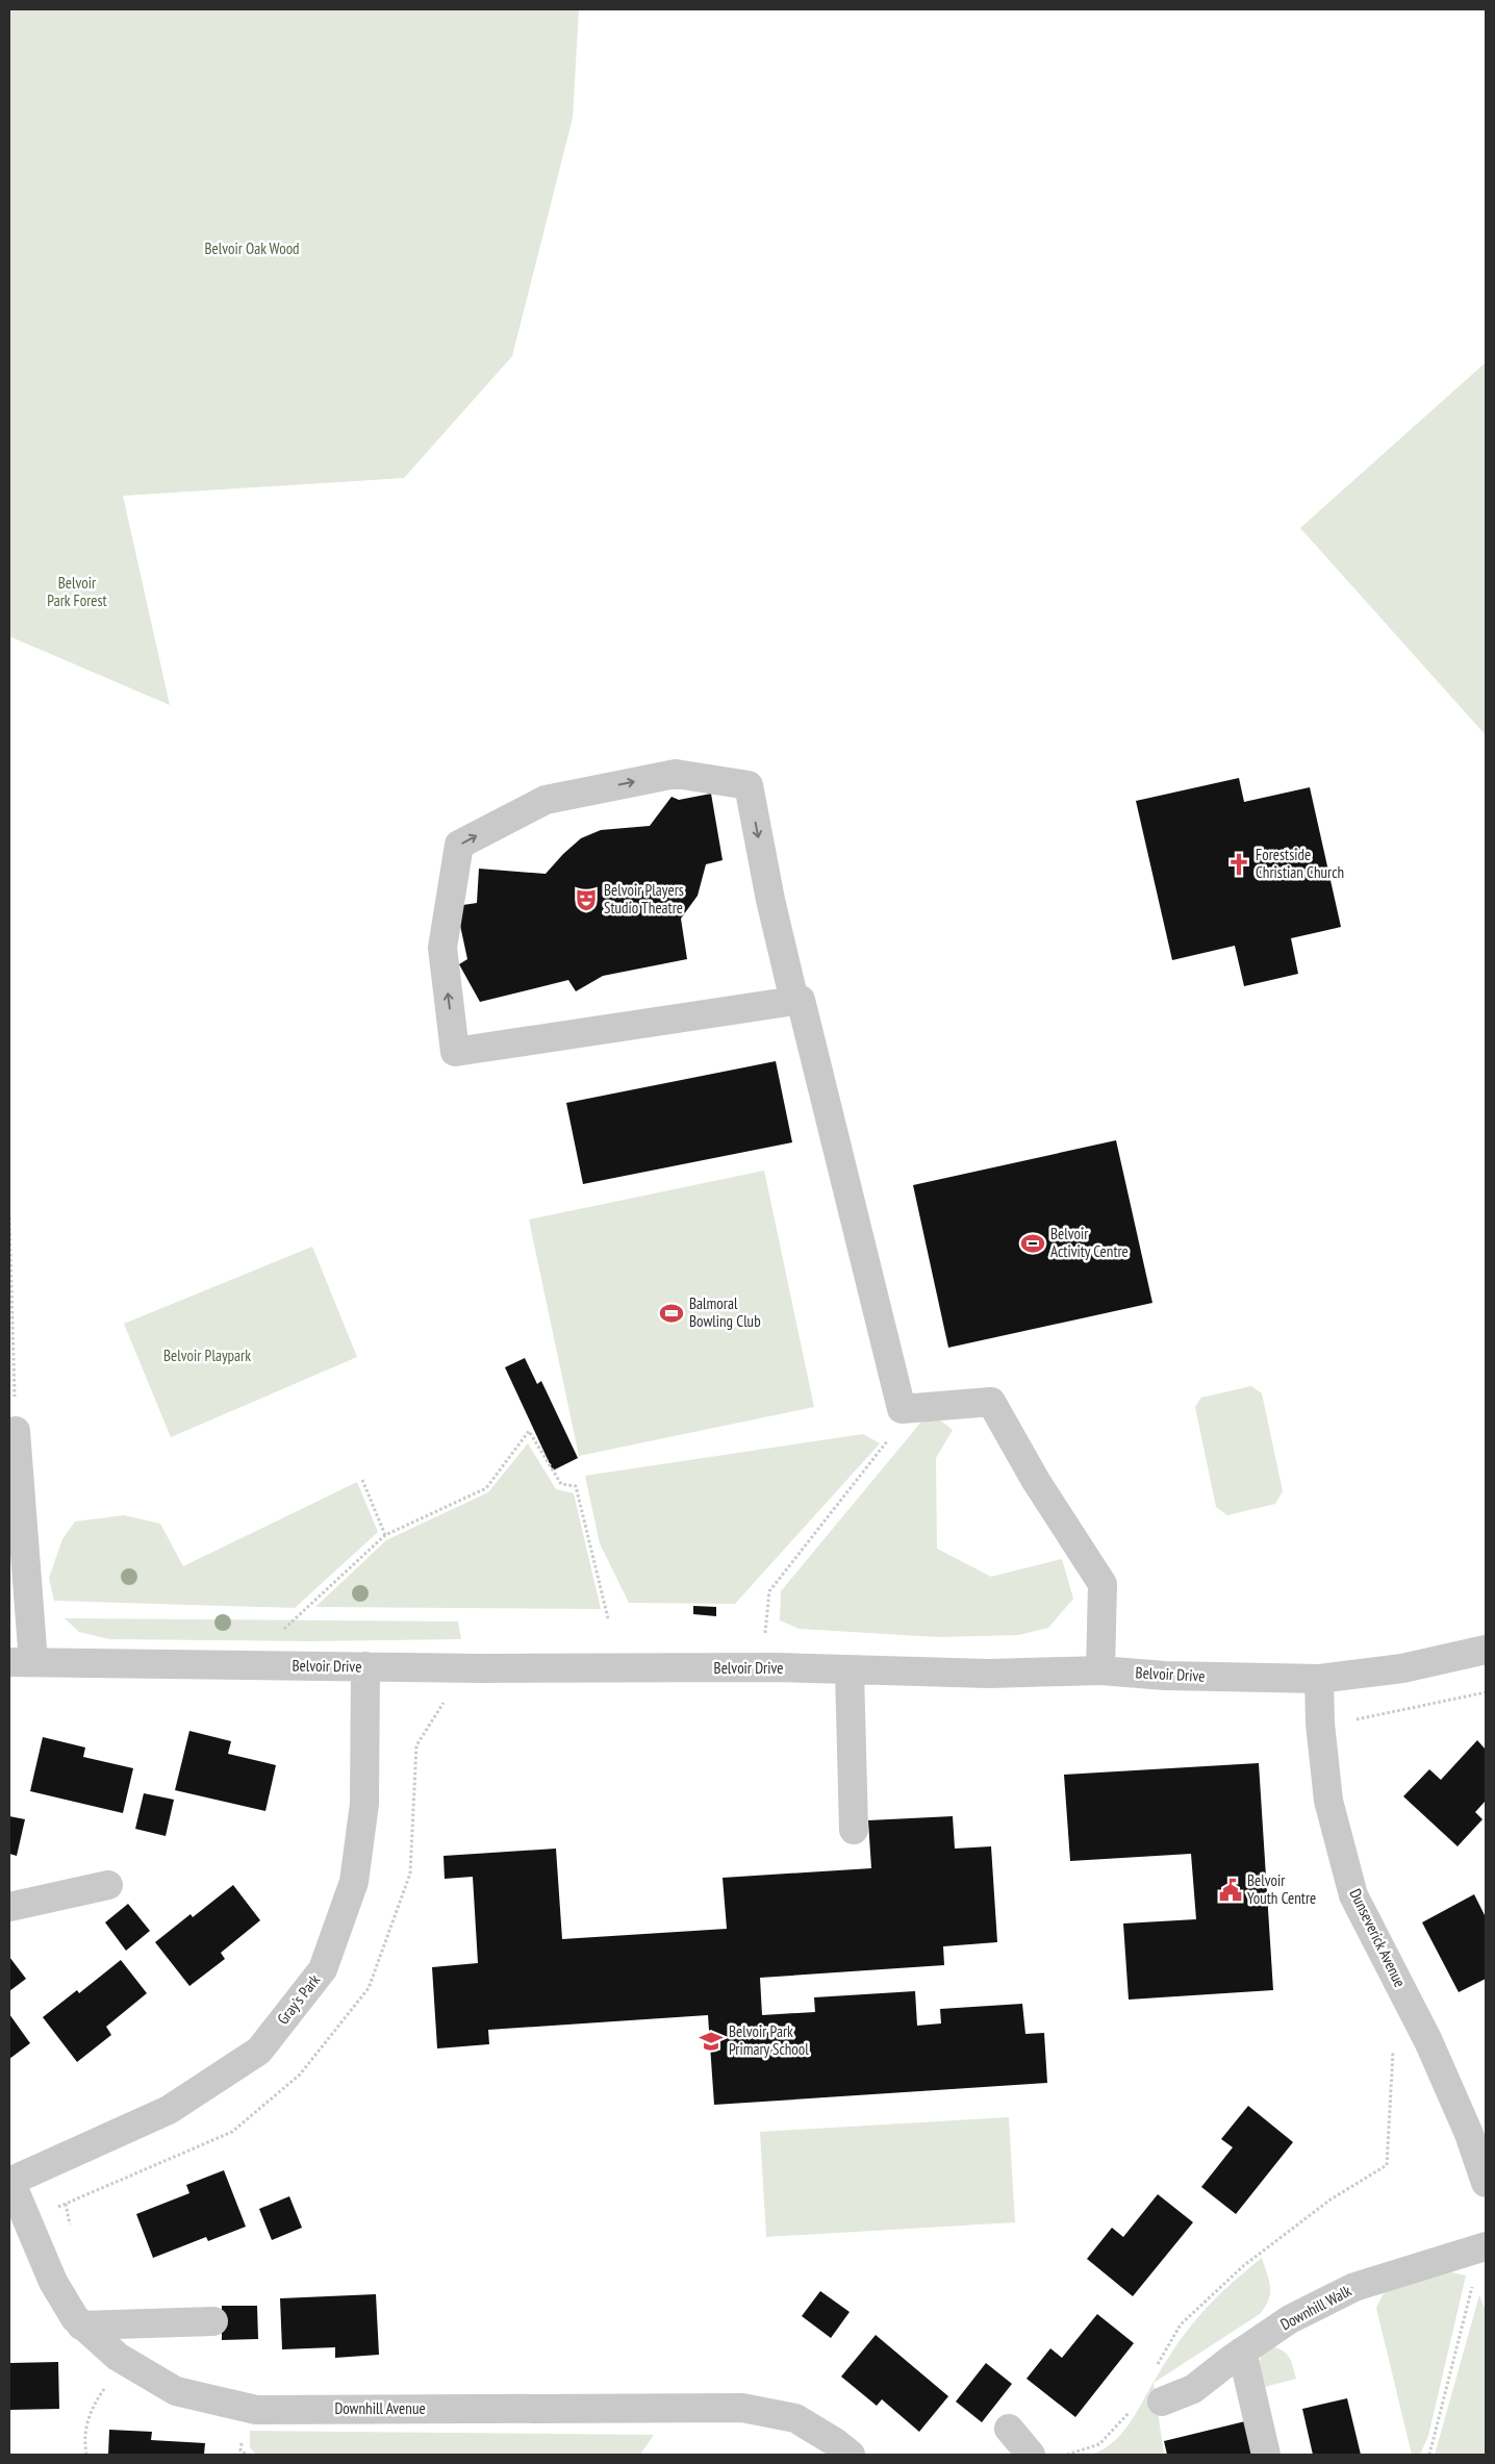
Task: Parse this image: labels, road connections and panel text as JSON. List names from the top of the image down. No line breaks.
{"streets":{"street":["Belvoir Drive","Dunseverick Avenue","Gray's Park","Downhill Walk","Downhill Avenue"]},"crossings":[["Belvoir Drive","Dunseverick Avenue"],["Belvoir Drive","Gray's Park"],["Gray's Park","Downhill Avenue"]],"parks":["Belvoir Oak Wood","Belvoir Park Forest","Belvoir Playpark"],"places":{"church":["Forestside Christian Church"],"theatre":["Belvoir Players Studio Theatre"],"sports":["Belvoir Activity Centre","Balmoral Bowling Club"],"public building":["Belvoir Youth Centre"],"school or university":["Belvoir Park Primary School"]}}
